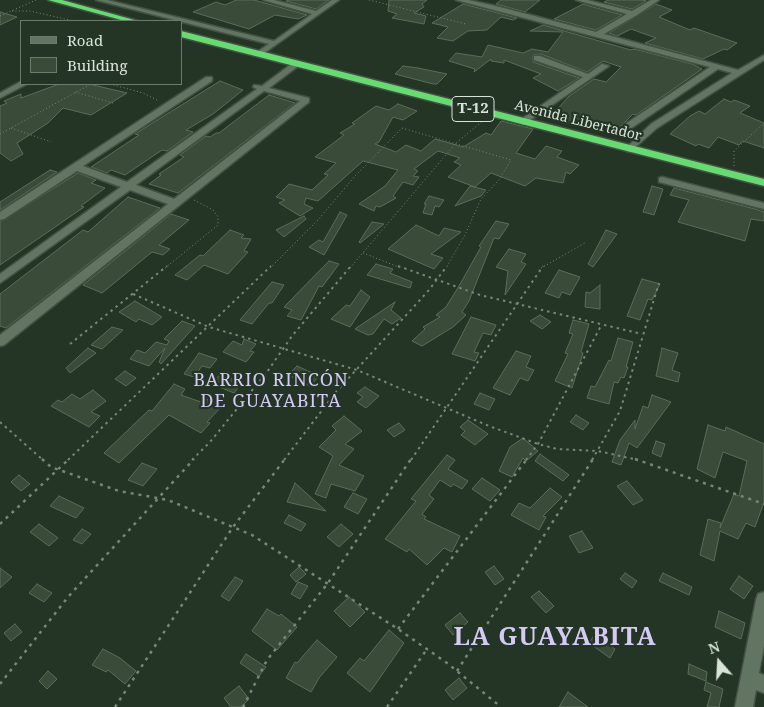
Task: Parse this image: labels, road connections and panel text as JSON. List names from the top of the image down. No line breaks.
{"streets":{"highway":["T-12","Avenida Libertador"]},"districts":["BARRIO RINCÓN DE GUAYABITA","LA GUAYABITA"],"legend":["Road","Building"],"north":"top"}
